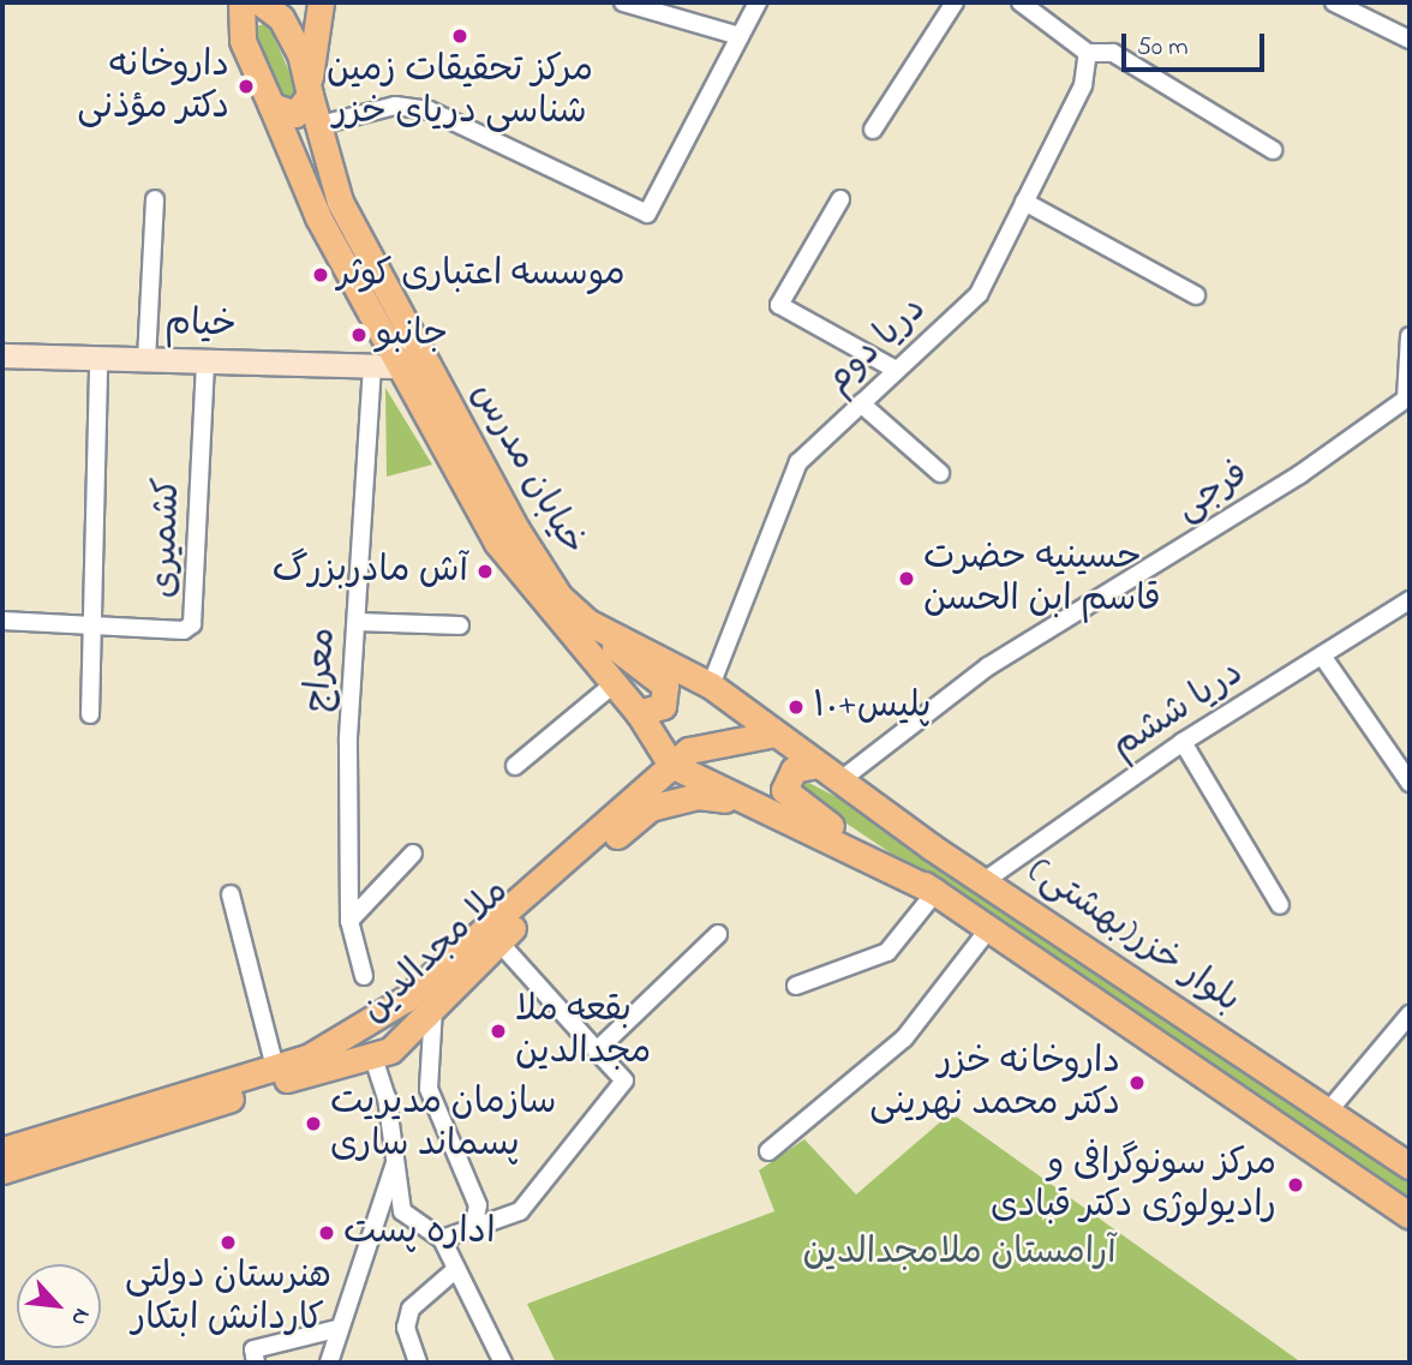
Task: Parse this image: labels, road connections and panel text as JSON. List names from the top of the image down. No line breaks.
{"streets":{"main road":["خیام","خیابان مدرس","بلوار خزر(بهشتی)","ملا مجدالدین"],"street":["دریا دوم","فرجی","کشمیری","معراج","دریا ششم"]},"crossings":[["خیام","خیابان مدرس"],["خیام","کشمیری"],["خیام","معراج"],["دریا دوم","خیابان مدرس"],["خیابان مدرس","معراج"],["خیابان مدرس","بلوار خزر(بهشتی)"],["خیابان مدرس","ملا مجدالدین"],["فرجی","بلوار خزر(بهشتی)"],["دریا ششم","بلوار خزر(بهشتی)"]],"parks":["آرامستان ملامجدالدین"],"places":["مرکز تحقیقات زمین شناسی دریای خزر","داروخانه دکتر مؤذنی","موسسه اعتباری کوثر","جانبو","آش مادربزرگ","حسینیه حضرت قاسم ابن الحسن","پلیس+١٠","بقعه ملا مجدالدين","داروخانه خزر دکتر محمد نهرینی","سازمان مدیریت پسماند ساری","مركز سونوگرافی و راديولوژی دكتر قبادی","اداره پست","هنرستان دولتی کاردانش ابتکار"],"scale_bar":"50 m","north":"bottom right"}
